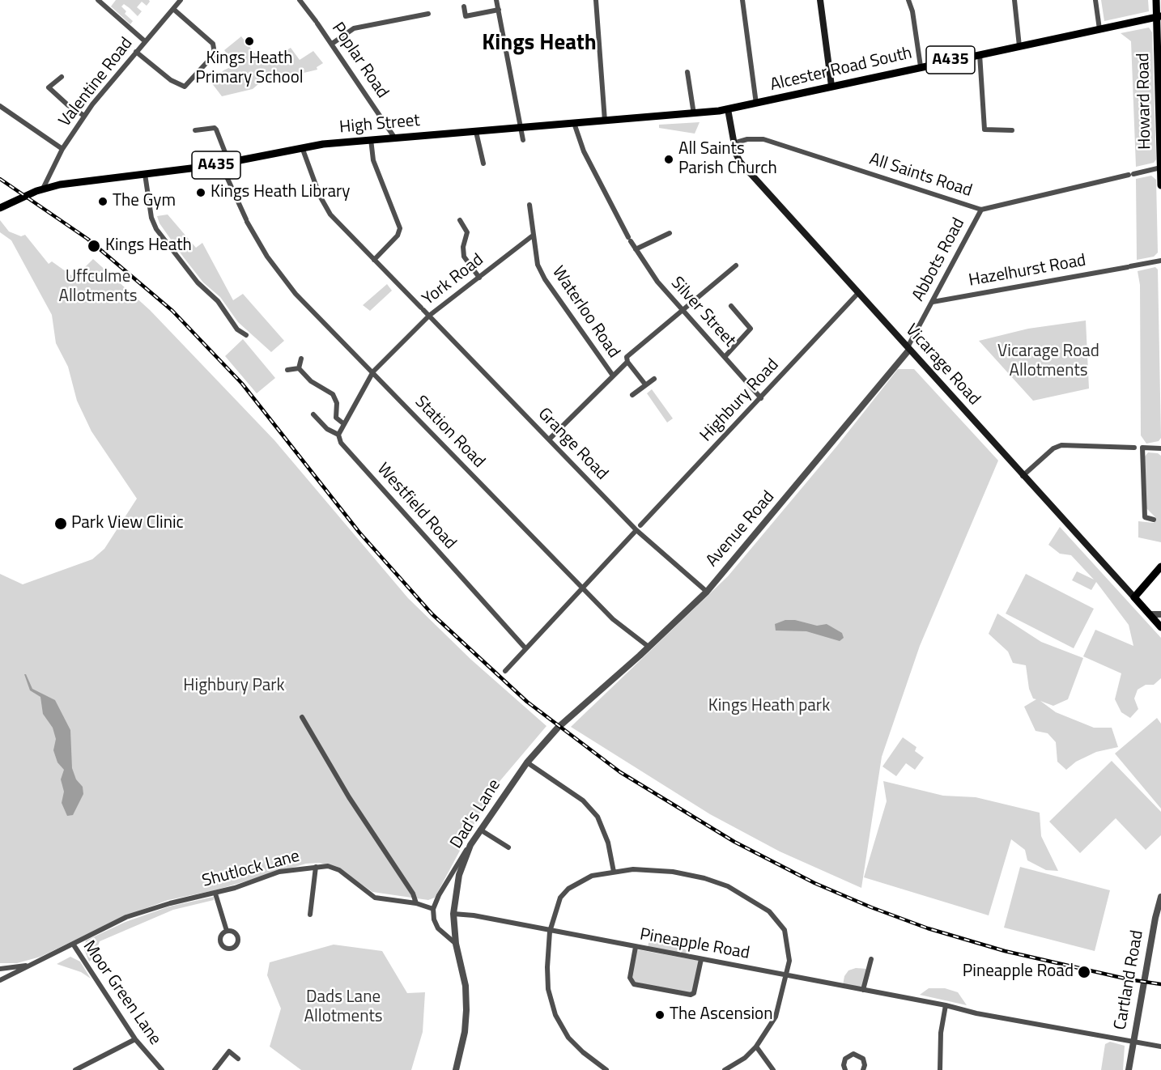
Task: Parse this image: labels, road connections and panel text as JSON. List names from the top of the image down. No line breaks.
{"streets":{"main road":["A435","Alcester Road South","Howard Road","High Street","Vicarage Road"],"street":["Poplar Road","Valentine Road","All Saints Road","Abbots Road","Hazelhurst Road","York Road","Waterloo Road","Silver Street","Highbury Road","Station Road","Grange Road","Westfield Road","Avenue Road","Dad's Lane","Shutlock Lane","Pineapple Road","Cartland Road","Moor Green Lane"]},"crossings":[["A435","Alcester Road South"],["A435","Valentine Road"],["A435","High Street"],["A435","Vicarage Road"],["Poplar Road","High Street"],["Alcester Road South","Howard Road"],["Valentine Road","High Street"],["Howard Road","All Saints Road"],["High Street","Silver Street"],["High Street","Vicarage Road"],["High Street","Station Road"],["High Street","Grange Road"],["All Saints Road","Abbots Road"],["All Saints Road","Vicarage Road"],["Abbots Road","Hazelhurst Road"],["Abbots Road","Vicarage Road"],["Abbots Road","Avenue Road"],["York Road","Waterloo Road"],["York Road","Station Road"],["York Road","Grange Road"],["Silver Street","Highbury Road"],["Vicarage Road","Highbury Road"],["Vicarage Road","Avenue Road"],["Highbury Road","Station Road"],["Highbury Road","Grange Road"],["Highbury Road","Westfield Road"],["Station Road","Avenue Road"],["Grange Road","Avenue Road"],["Avenue Road","Dad's Lane"],["Dad's Lane","Pineapple Road"],["Shutlock Lane","Moor Green Lane"],["Pineapple Road","Cartland Road"]],"districts":["Kings Heath"],"parks":["Uffculme Allotments","Vicarage Road Allotments","Highbury Park","Kings Heath park","Dads Lane Allotments"],"places":["Kings Heath Primary School","All Saints Parish Church","Kings Heath Library","The Gym","Kings Heath","Park View Clinic","Pineapple Road","The Ascension"]}
